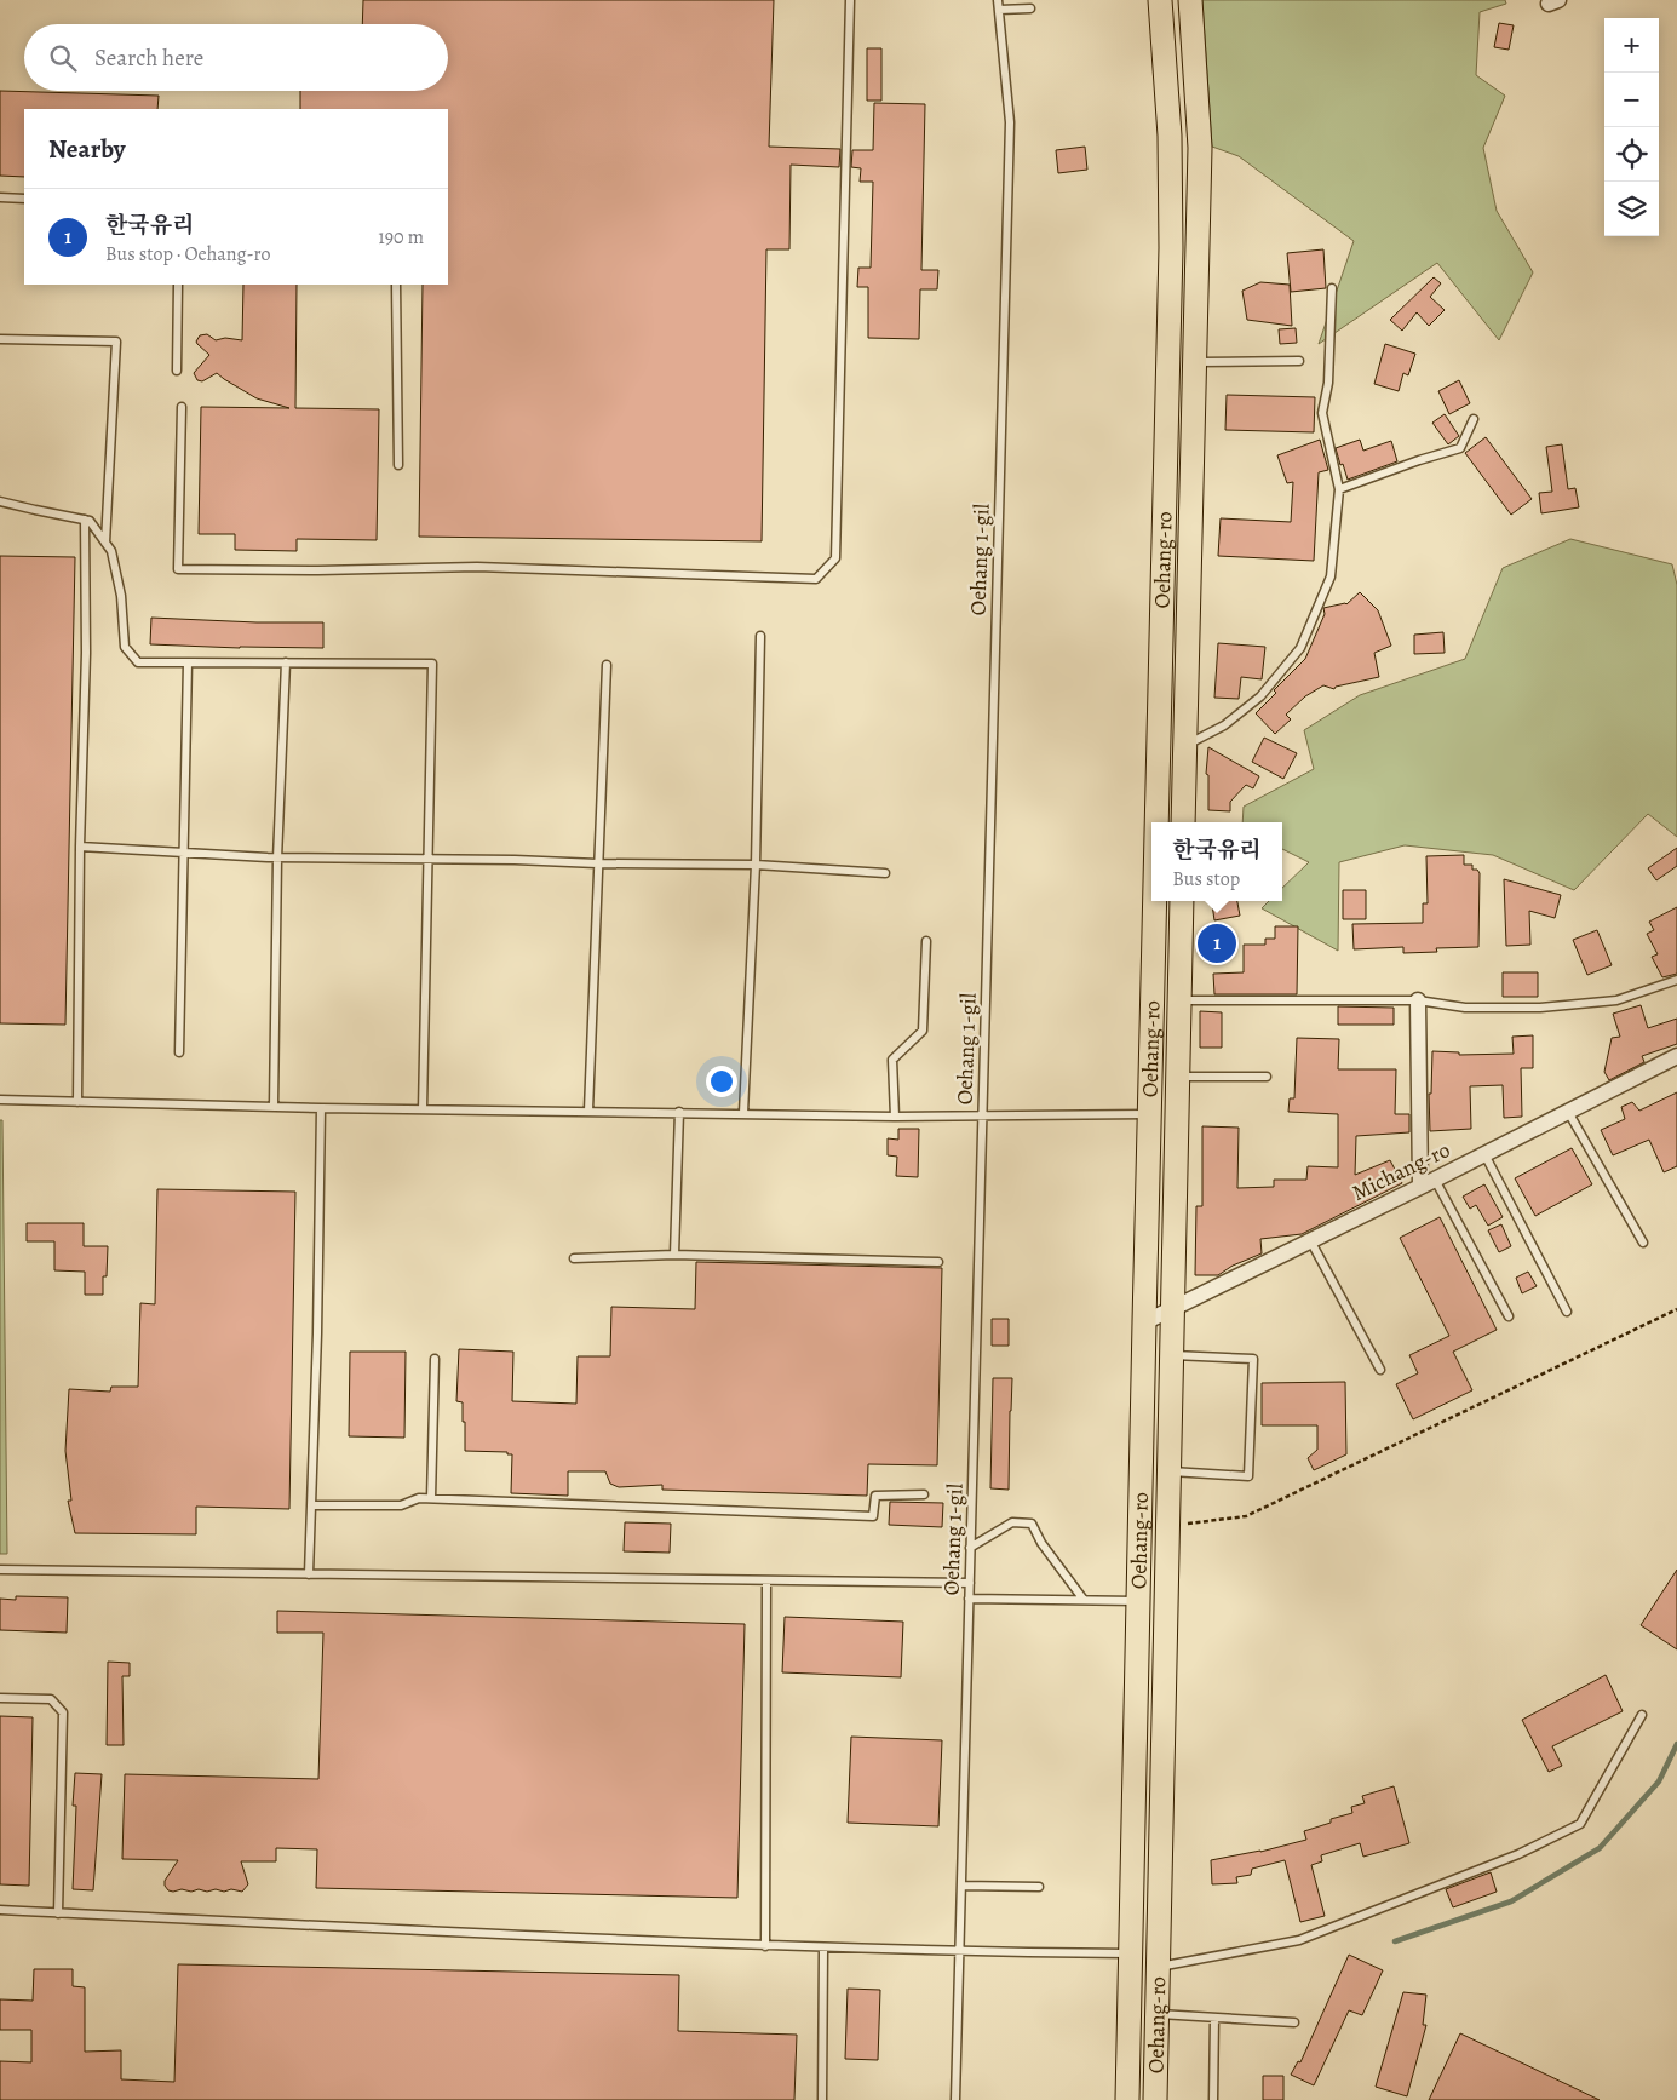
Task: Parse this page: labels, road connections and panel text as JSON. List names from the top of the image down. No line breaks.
{"streets":{"main road":["Oehang-ro"],"street":["Michang-ro"],"lane":["Oehang 1-gil"]},"crossings":[["Oehang-ro","Michang-ro"]],"page":{"map_buttons":["+","−"],"search":"Search here","heading":"Nearby","list":[{"mark":"1","name":"한국유리","note":"Bus stop · Oehang-ro","value":"190 m"}],"popup":["한국유리","Bus stop"],"pins":"1"}}
